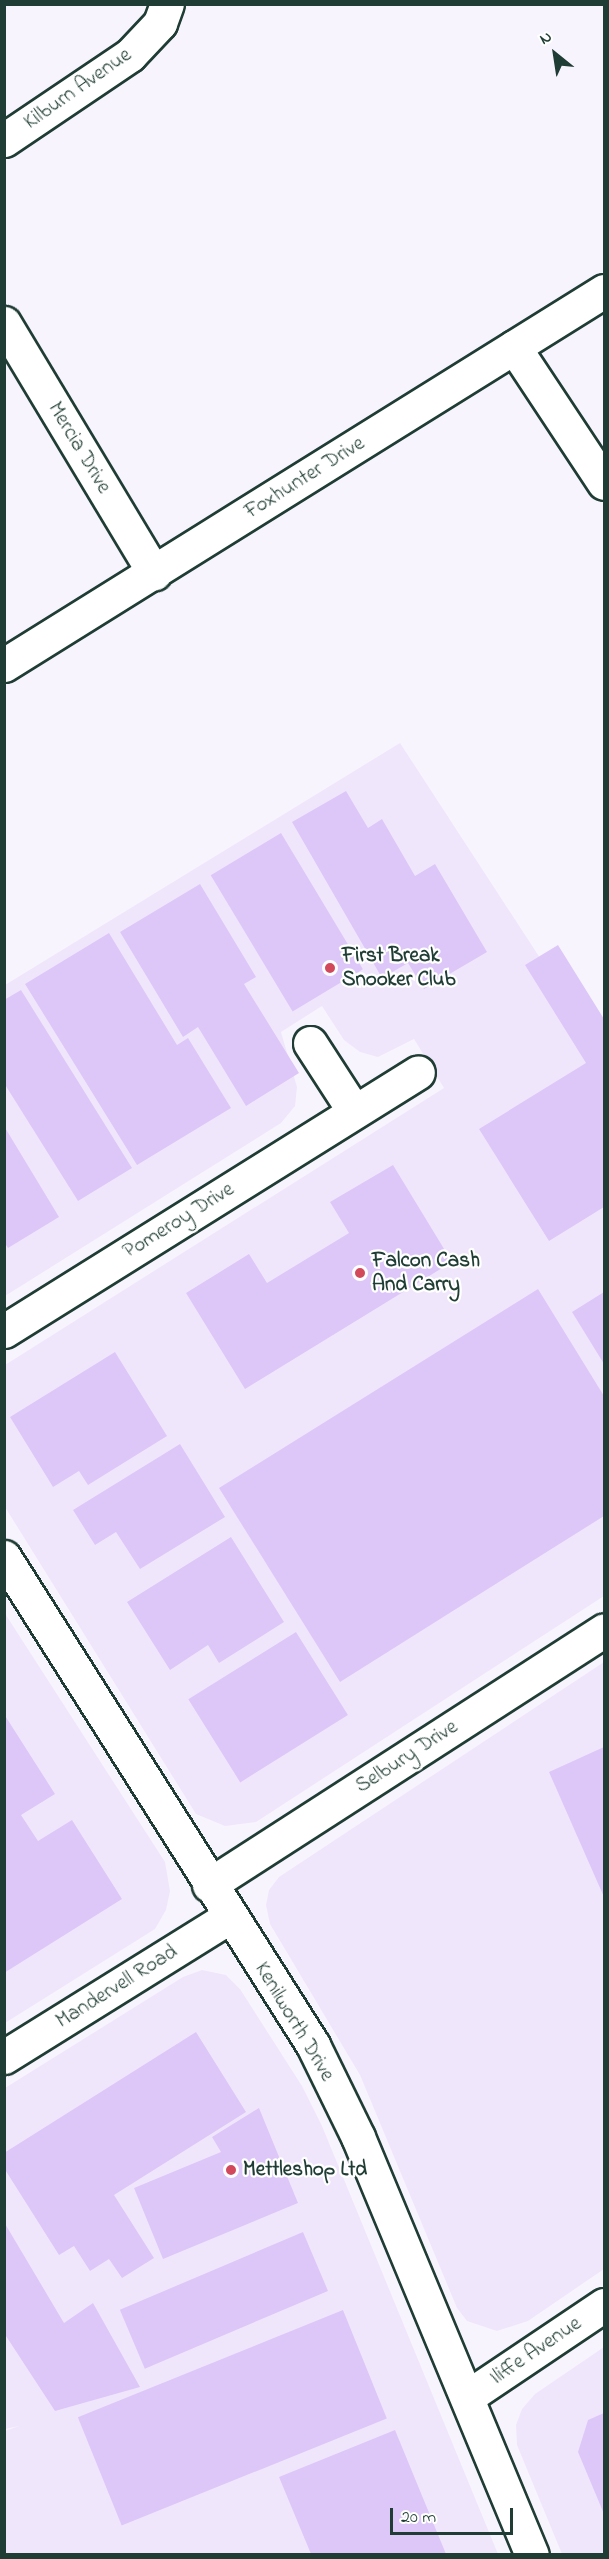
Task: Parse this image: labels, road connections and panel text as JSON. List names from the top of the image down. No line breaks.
{"streets":{"street":["Kilburn Avenue","Mercia Drive","Foxhunter Drive","Pomeroy Drive","Selbury Drive","Mandervell Road","Kenilworth Drive","Iliffe Avenue"]},"crossings":[["Mercia Drive","Foxhunter Drive"],["Selbury Drive","Kenilworth Drive"],["Mandervell Road","Kenilworth Drive"],["Kenilworth Drive","Iliffe Avenue"]],"places":["First Break Snooker Club","Falcon Cash And Carry","Mettleshop Ltd"],"scale_bar":"20 m","north":"top left"}
